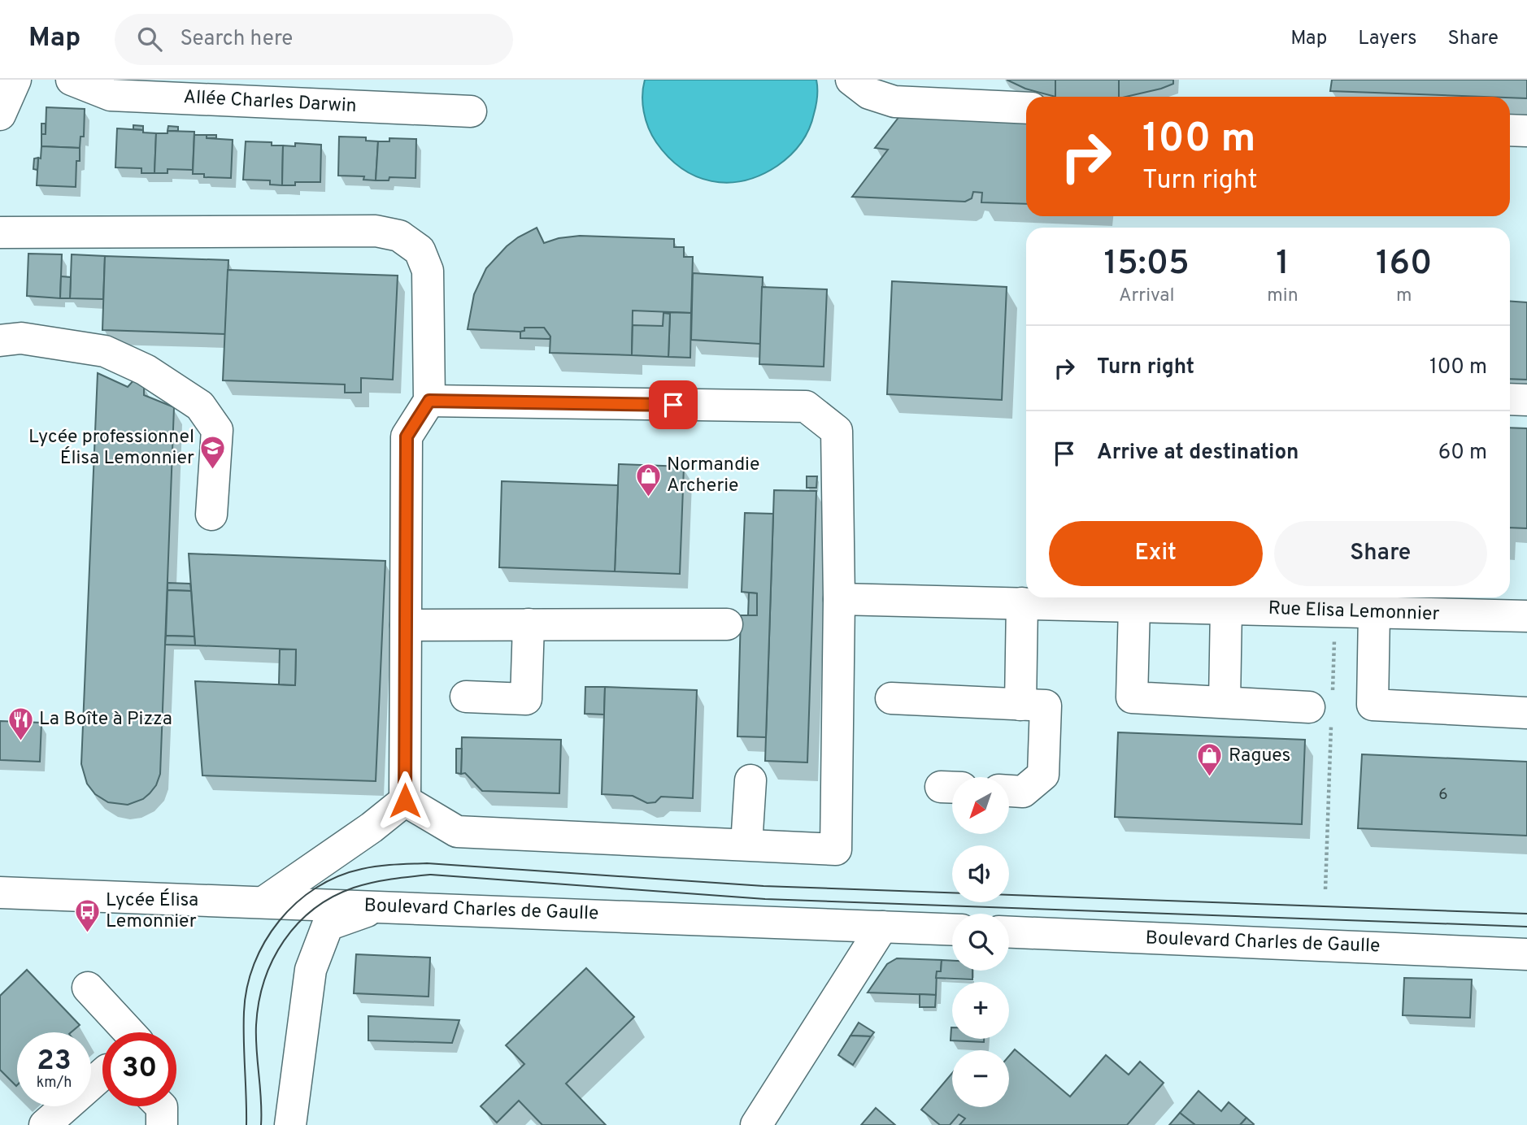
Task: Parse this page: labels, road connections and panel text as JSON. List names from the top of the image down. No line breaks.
{"streets":{"street":["Allée Charles Darwin","Rue Elisa Lemonnier","Boulevard Charles de Gaulle"]},"places":{"school or university":["Lycée professionnel Élisa Lemonnier"],"shop":["Normandie Archerie","Ragues"],"restaurant":["La Boîte à Pizza"],"bus stop":["Lycée Élisa Lemonnier"]},"house_numbers":["6"],"north":"bottom left","page":{"header":"Map","search":"Search here","nav":["Map","Layers","Share"],"turn":["100 m","Turn right"],"eta":["15:05","Arrival","1","min","160","m"],"list":[{"name":"Turn right","value":"100 m"},{"name":"Arrive at destination","value":"60 m"}],"buttons":["Exit","Share"],"map_buttons":["+","−"],"speed":"23 km/h","limit":"30"}}
